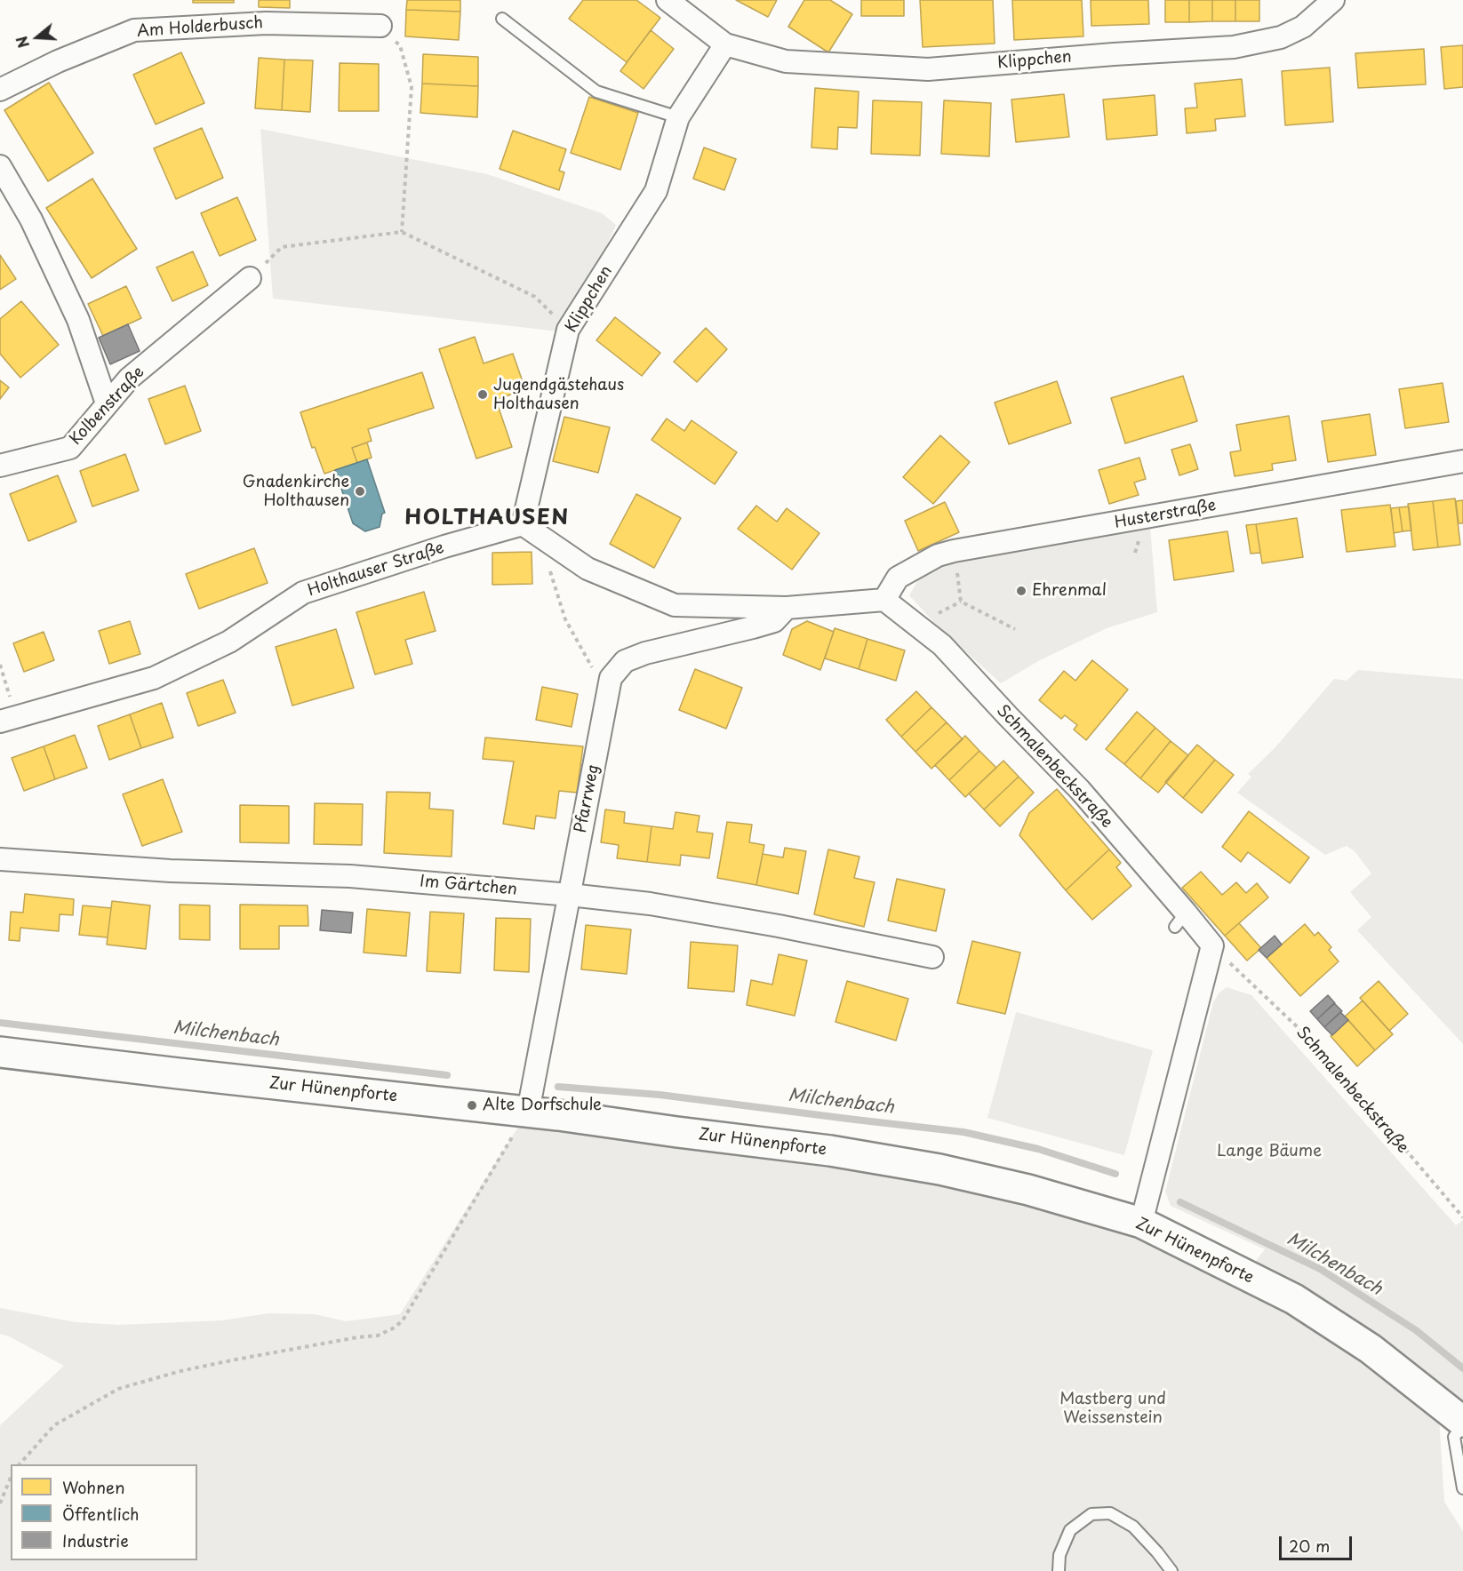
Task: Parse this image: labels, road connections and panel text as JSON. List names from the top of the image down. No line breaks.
{"streets":{"main road":["Zur Hünenpforte"],"street":["Am Holderbusch","Klippchen","Kolbenstraße","Husterstraße","Holthauser Straße","Schmalenbeckstraße","Pfarrweg","Im Gärtchen"]},"crossings":[["Klippchen","Holthauser Straße"],["Husterstraße","Schmalenbeckstraße"],["Pfarrweg","Im Gärtchen"],["Pfarrweg","Zur Hünenpforte"]],"districts":["HOLTHAUSEN"],"water":["Milchenbach"],"parks":["Lange Bäume","Mastberg und Weissenstein"],"places":["Jugendgästehaus Holthausen","Gnadenkirche Holthausen","Ehrenmal","Alte Dorfschule"],"legend":["Wohnen","Öffentlich","Industrie"],"scale_bar":"20 m","north":"left"}
